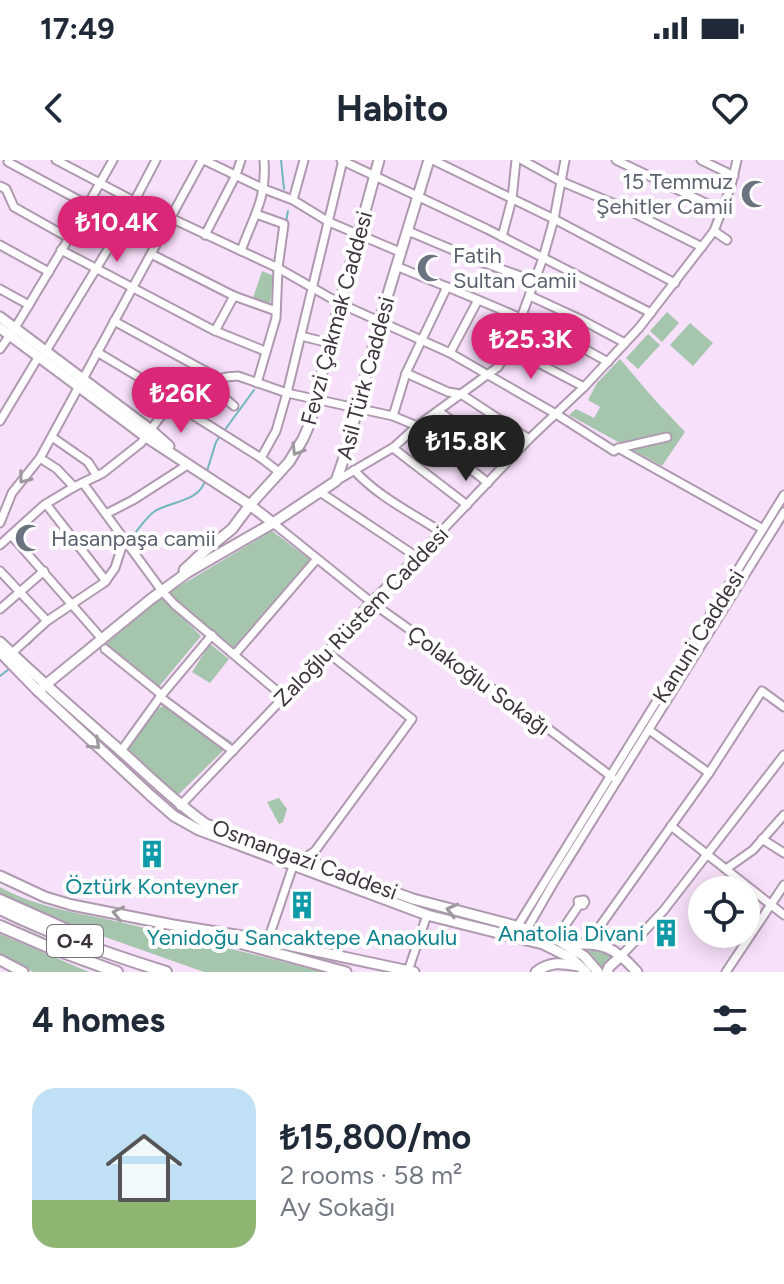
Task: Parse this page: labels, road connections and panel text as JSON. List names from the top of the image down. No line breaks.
{"streets":{"highway":["O-4"],"main road":["Fevzi Çakmak Caddesi","Asil Türk Caddesi","Osmangazi Caddesi"],"street":["Zaloğlu Rüstem Caddesi","Kanuni Caddesi","Çolakoğlu Sokağı"]},"crossings":[["Fevzi Çakmak Caddesi","Asil Türk Caddesi"],["Asil Türk Caddesi","Çolakoğlu Sokağı"],["Asil Türk Caddesi","Osmangazi Caddesi"],["Zaloğlu Rüstem Caddesi","Çolakoğlu Sokağı"],["Zaloğlu Rüstem Caddesi","Osmangazi Caddesi"],["Kanuni Caddesi","Çolakoğlu Sokağı"],["Kanuni Caddesi","Osmangazi Caddesi"]],"places":{"mosque":["15 Temmuz Şehitler Camii","Fatih Sultan Camii","Hasanpaşa camii"],"building":["Öztürk Konteyner","Yenidoğu Sancaktepe Anaokulu","Anatolia Divani"]},"page":{"status":"17:49","header":"Habito","price":["₺10.4K","₺25.3K","₺26K","₺15.8K"],"heading":"4 homes","list":[{"name":"₺15,800/mo","note":"2 rooms · 58 m² · Ay Sokağı"}]}}
